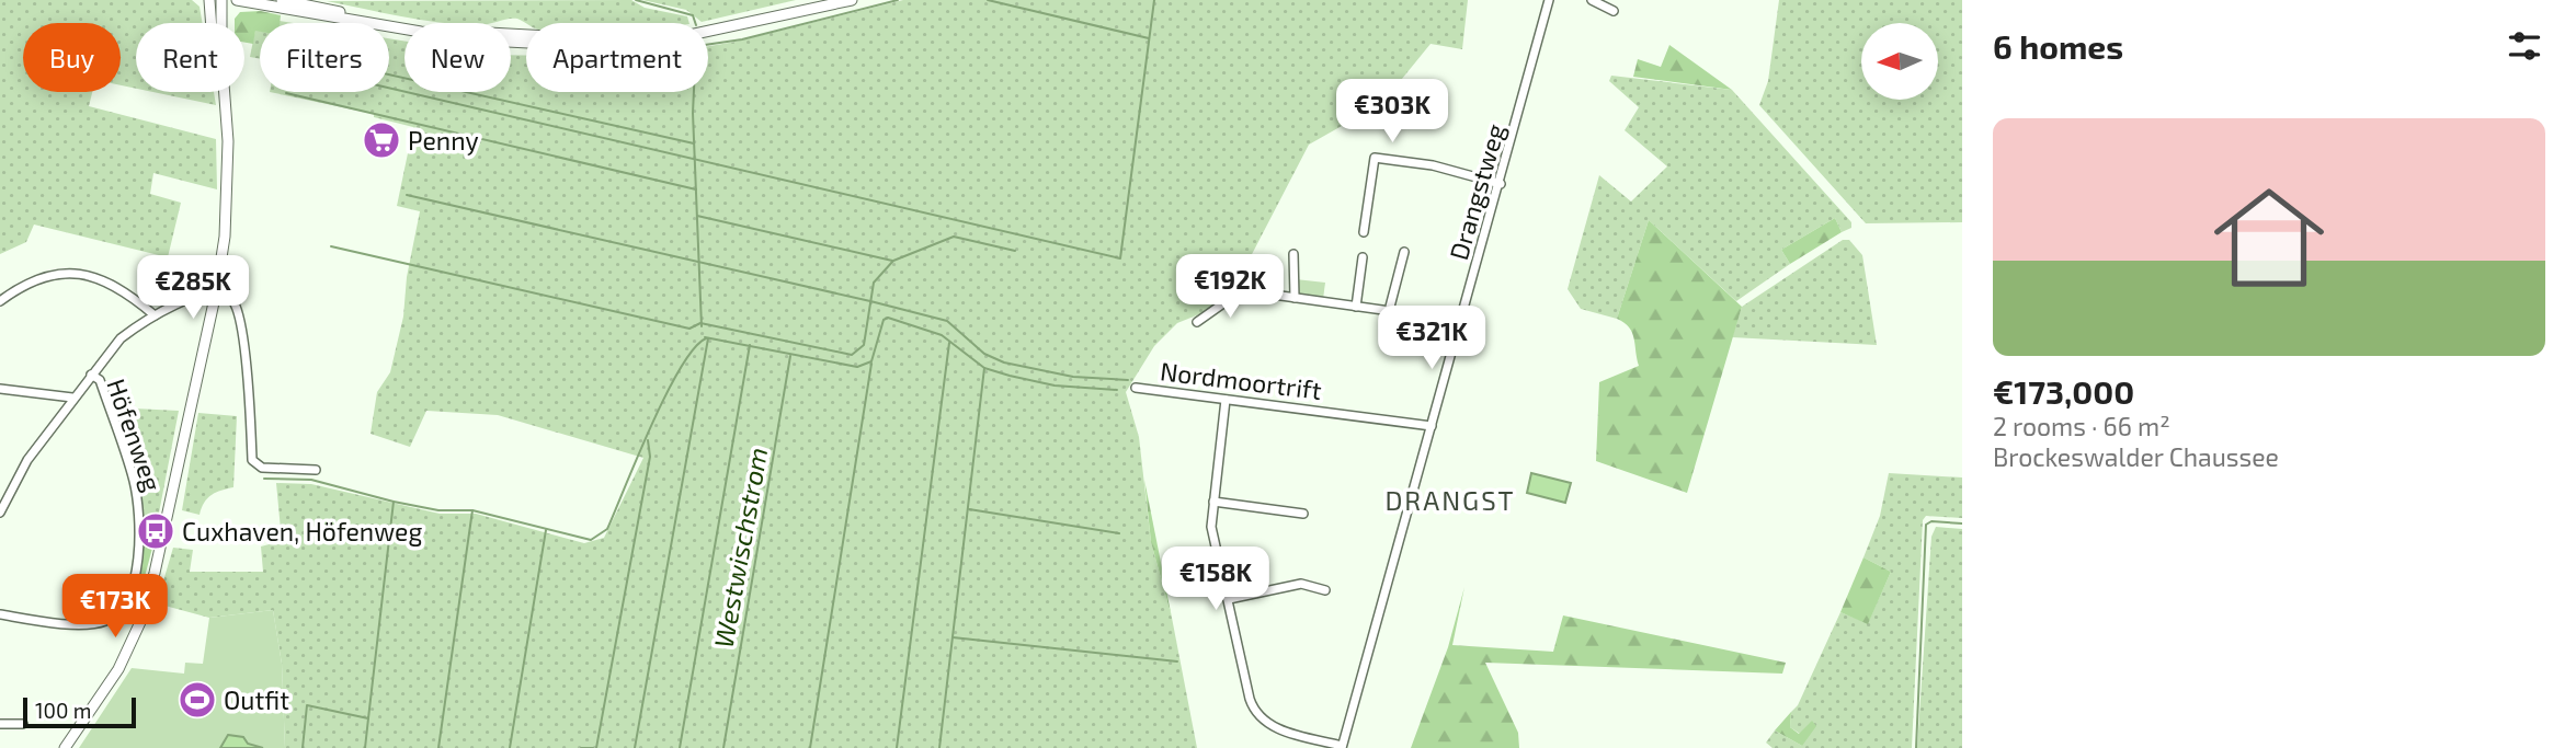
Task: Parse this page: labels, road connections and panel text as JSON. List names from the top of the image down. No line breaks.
{"streets":{"street":["Drangstweg","Nordmoortrift","Höfenweg"]},"crossings":[["Drangstweg","Nordmoortrift"]],"districts":["DRANGST"],"water":["Westwischstrom"],"places":{"supermarket":["Penny"],"bus stop":["Cuxhaven, Höfenweg"],"sports":["Outfit"]},"scale_bar":"100 m","north":"left","page":{"heading":"6 homes","chip":["Buy","Rent","Filters","New","Apartment"],"price":["€303K","€192K","€285K","€321K","€158K","€173K"],"list":[{"name":"€173,000","note":"2 rooms · 66 m² · Brockeswalder Chaussee"}],"scale":"100 m"}}
